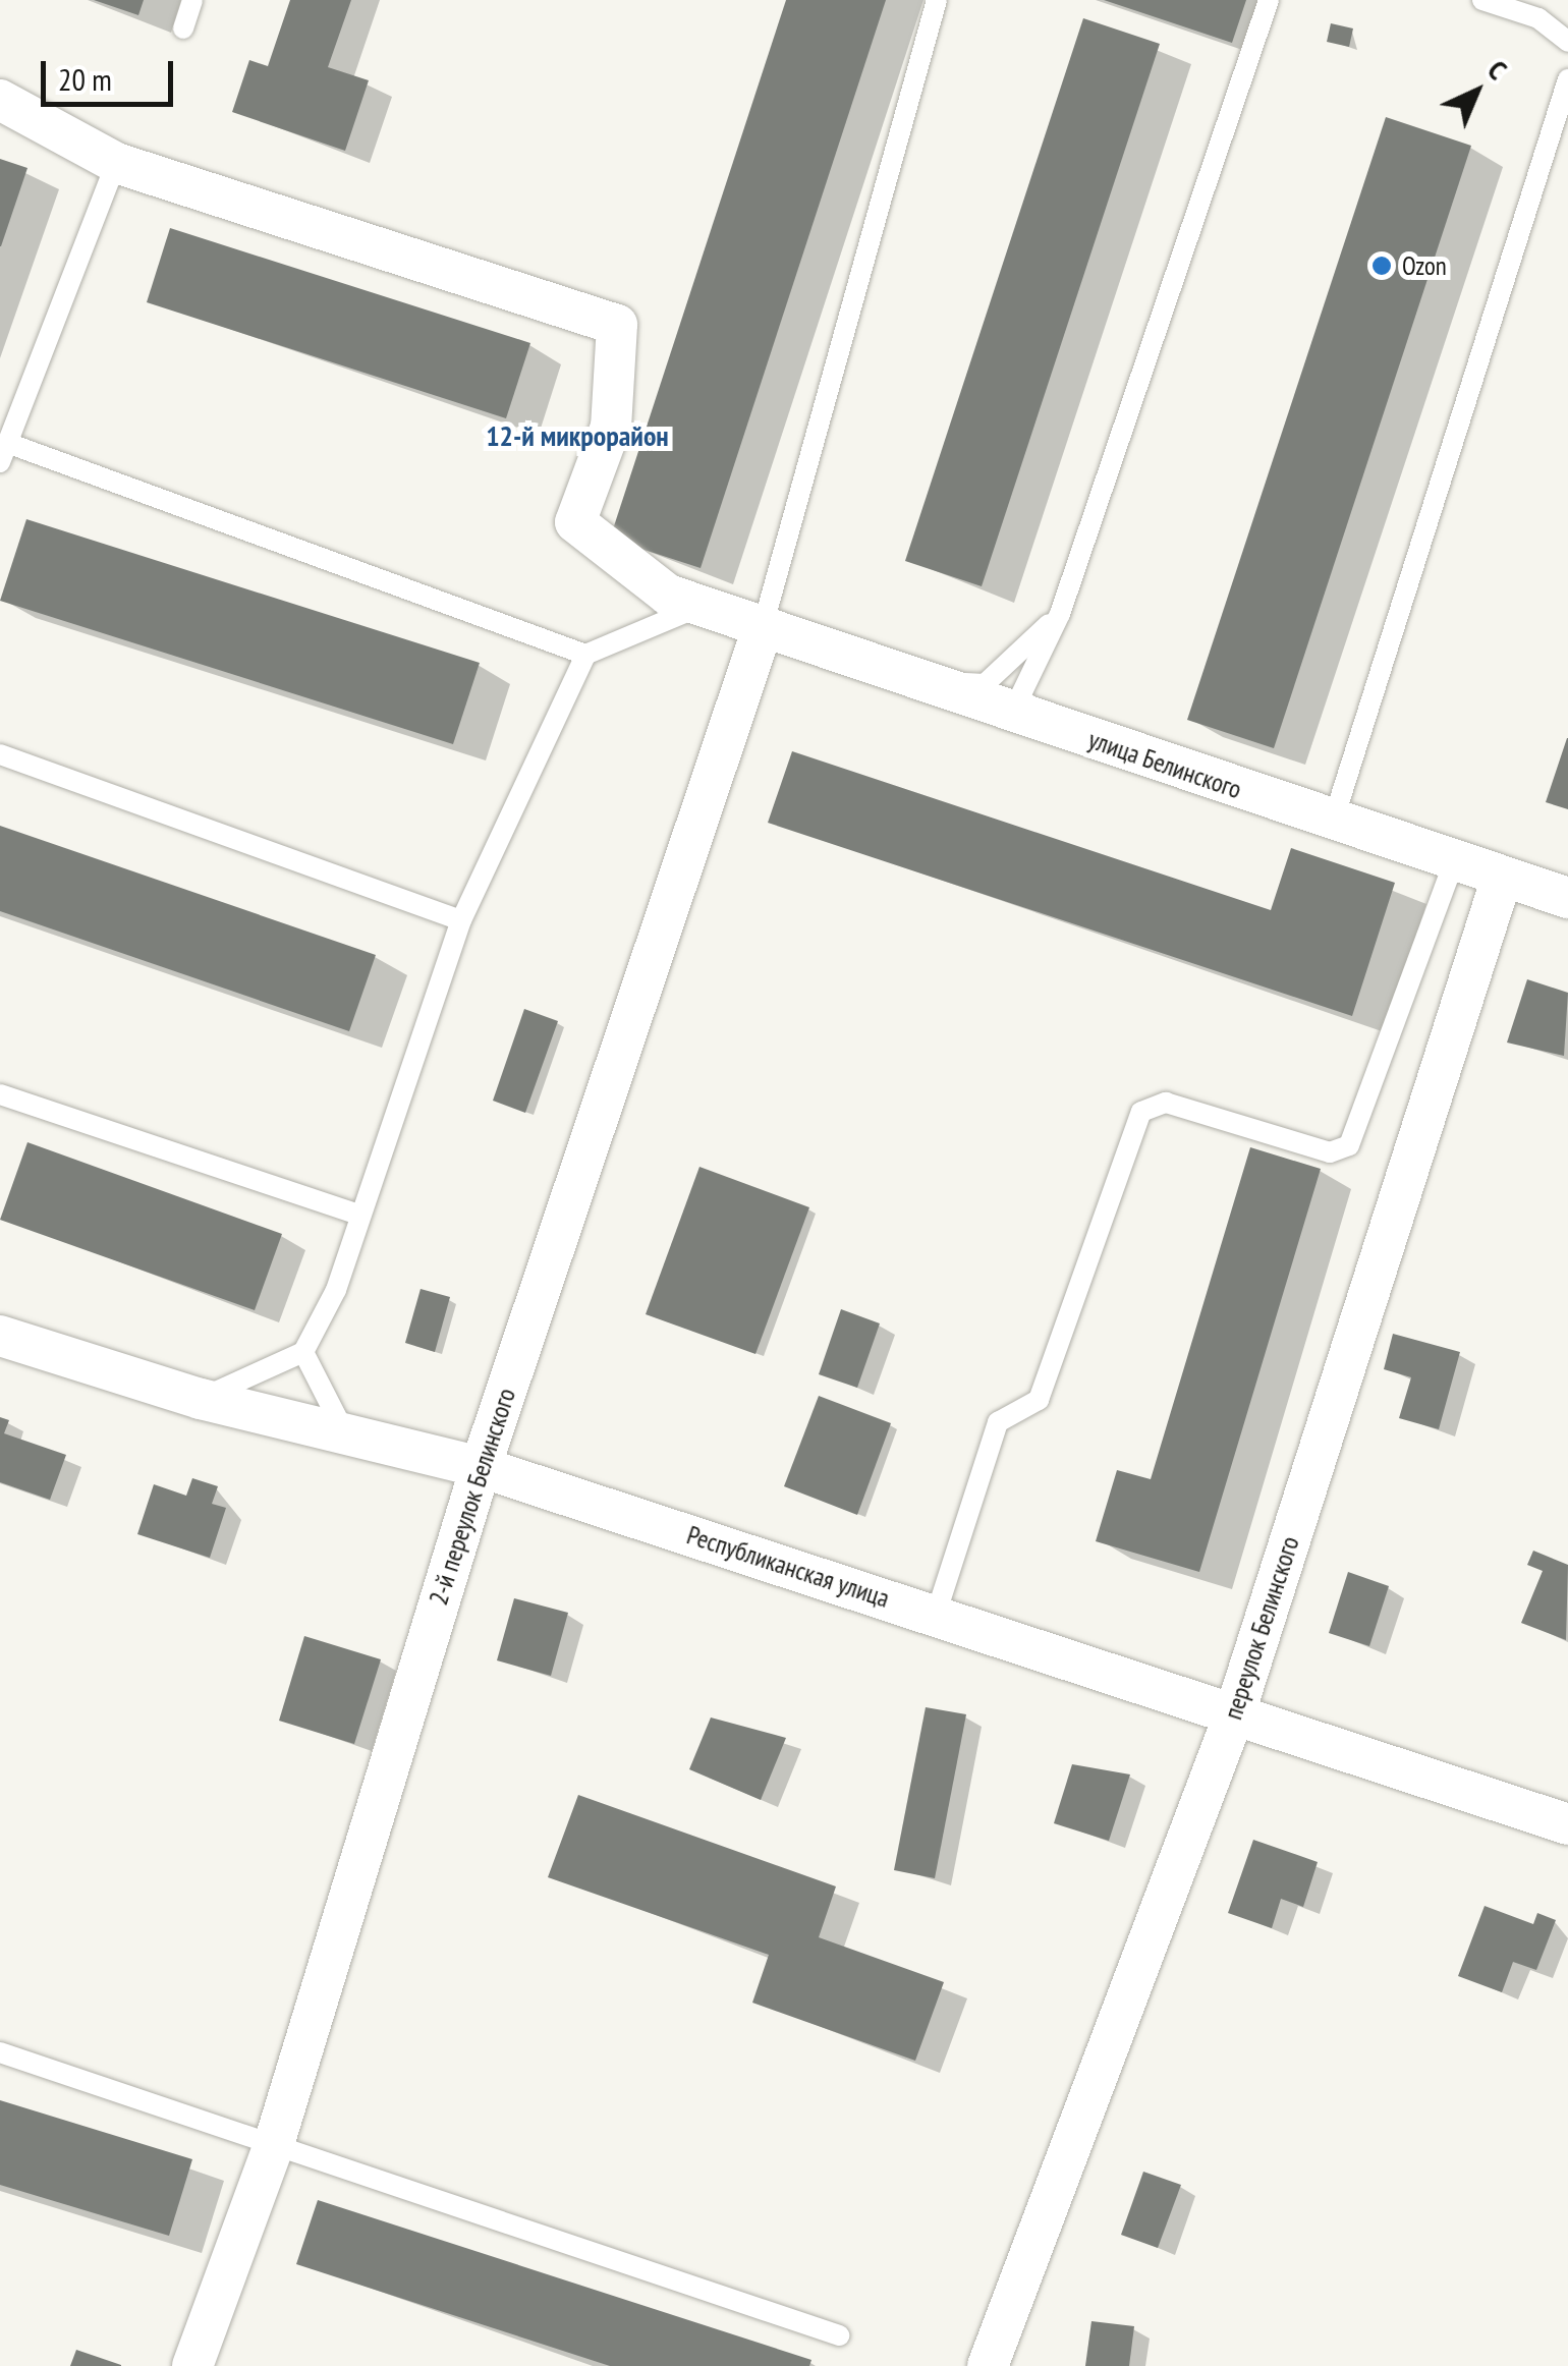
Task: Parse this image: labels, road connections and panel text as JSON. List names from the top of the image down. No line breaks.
{"streets":{"street":["улица Белинского","2-й переулок Белинского","Республиканская улица","переулок Белинского"]},"crossings":[["улица Белинского","2-й переулок Белинского"],["улица Белинского","переулок Белинского"],["2-й переулок Белинского","Республиканская улица"],["Республиканская улица","переулок Белинского"]],"districts":["12-й микрорайон"],"places":["Ozon"],"scale_bar":"20 m","north":"top right"}
